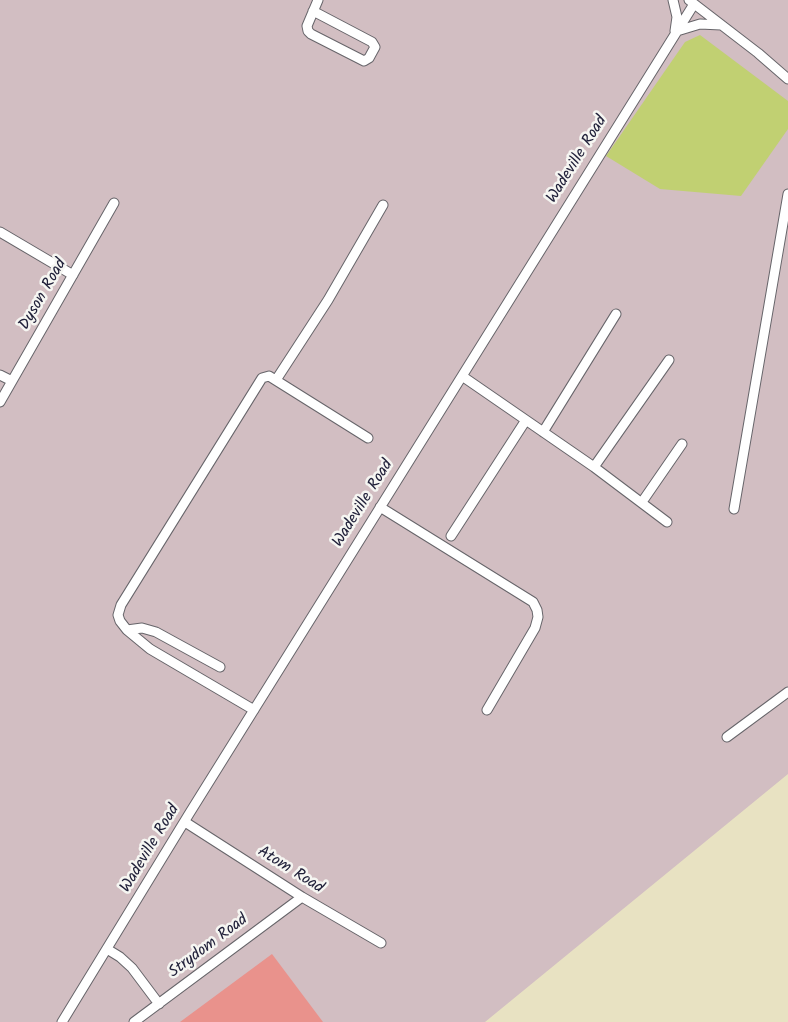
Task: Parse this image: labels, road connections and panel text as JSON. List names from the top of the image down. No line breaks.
{"streets":{"street":["Wadeville Road","Dyson Road","Atom Road","Strydom Road"]},"crossings":[["Wadeville Road","Atom Road"],["Atom Road","Strydom Road"]]}
